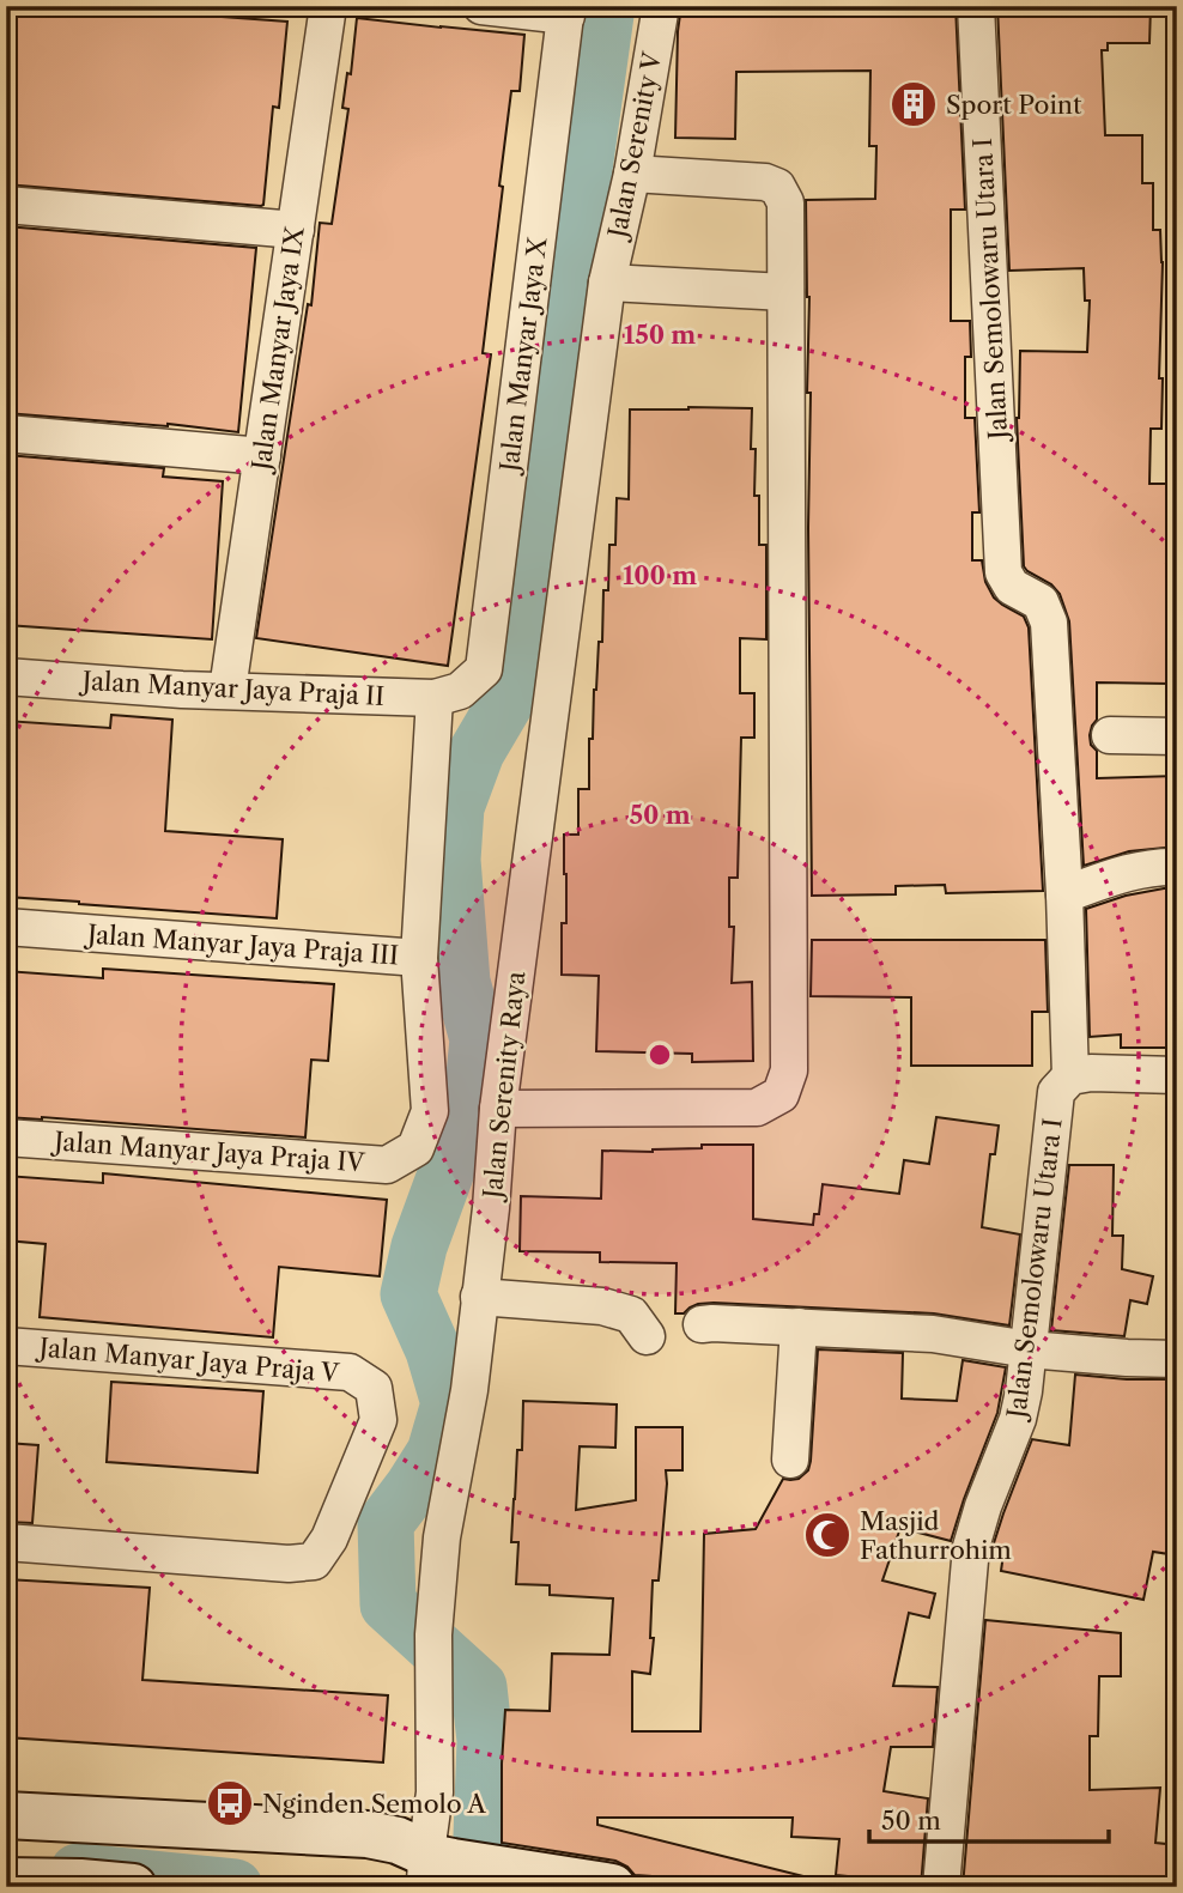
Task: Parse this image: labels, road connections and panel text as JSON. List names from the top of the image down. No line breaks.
{"streets":{"street":["Jalan Serenity V","Jalan Semolowaru Utara I","Jalan Manyar Jaya IX","Jalan Manyar Jaya X","Jalan Manyar Jaya Praja II","Jalan Manyar Jaya Praja III","Jalan Serenity Raya","Jalan Manyar Jaya Praja IV","Jalan Manyar Jaya Praja V"]},"crossings":[["Jalan Serenity V","Jalan Serenity Raya"],["Jalan Manyar Jaya IX","Jalan Manyar Jaya Praja II"],["Jalan Manyar Jaya X","Jalan Manyar Jaya Praja II"],["Jalan Manyar Jaya X","Jalan Manyar Jaya Praja III"],["Jalan Manyar Jaya Praja II","Jalan Manyar Jaya Praja III"],["Jalan Manyar Jaya Praja III","Jalan Manyar Jaya Praja IV"]],"places":{"building":["Sport Point"],"mosque":["Masjid Fathurrohim"],"bus stop":["Nginden Semolo A"]},"scale_bar":"50 m","rings":["150 m","100 m","50 m"]}
